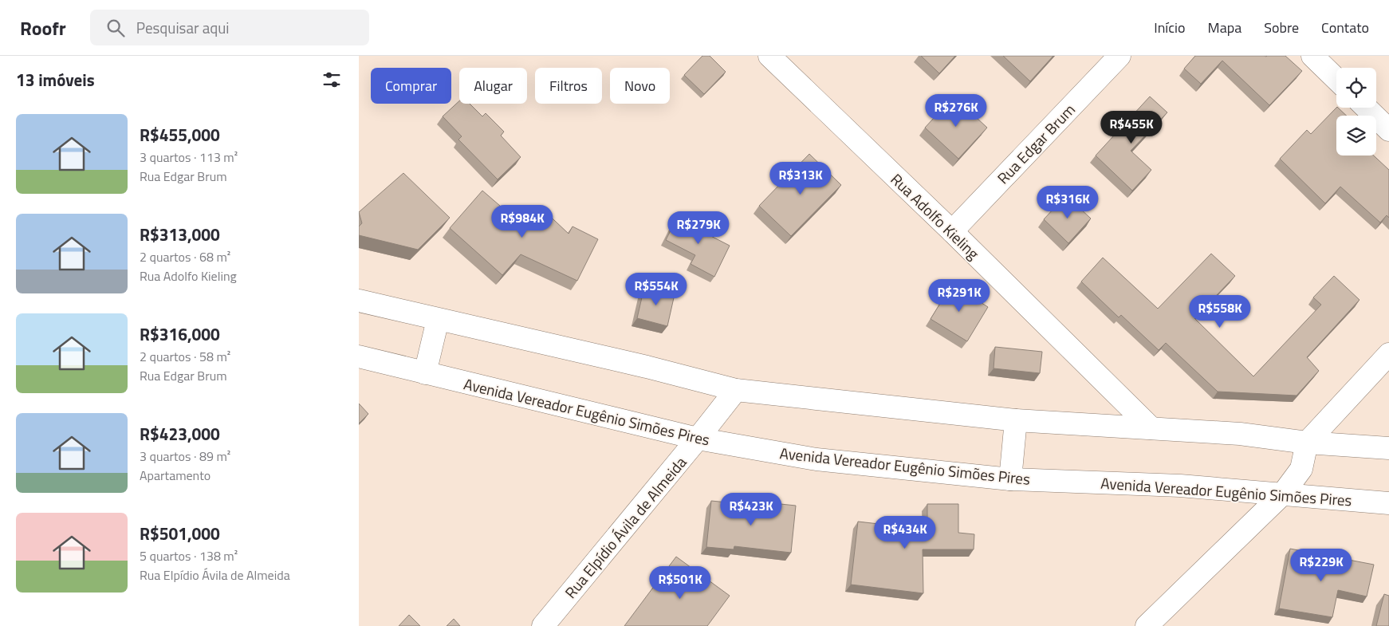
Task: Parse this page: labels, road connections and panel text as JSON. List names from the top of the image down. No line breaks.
{"streets":{"street":["Rua Edgar Brum","Rua Adolfo Kieling","Avenida Vereador Eugênio Simões Pires","Rua Elpídio Ávila de Almeida"]},"crossings":[["Rua Edgar Brum","Rua Adolfo Kieling"],["Avenida Vereador Eugênio Simões Pires","Rua Elpídio Ávila de Almeida"]],"page":{"header":"Roofr","search":"Pesquisar aqui","nav":["Início","Mapa","Sobre","Contato"],"heading":"13 imóveis","chip":["Comprar","Alugar","Filtros","Novo"],"price":["R$276K","R$455K","R$313K","R$316K","R$984K","R$279K","R$554K","R$291K","R$558K","R$423K","R$434K","R$229K","R$501K"],"list":[{"name":"R$455,000","note":"3 quartos · 113 m² · Rua Edgar Brum"},{"name":"R$313,000","note":"2 quartos · 68 m² · Rua Adolfo Kieling"},{"name":"R$316,000","note":"2 quartos · 58 m² · Rua Edgar Brum"},{"name":"R$423,000","note":"3 quartos · 89 m² · Apartamento"},{"name":"R$501,000","note":"5 quartos · 138 m² · Rua Elpídio Ávila de Almeida"}]}}
